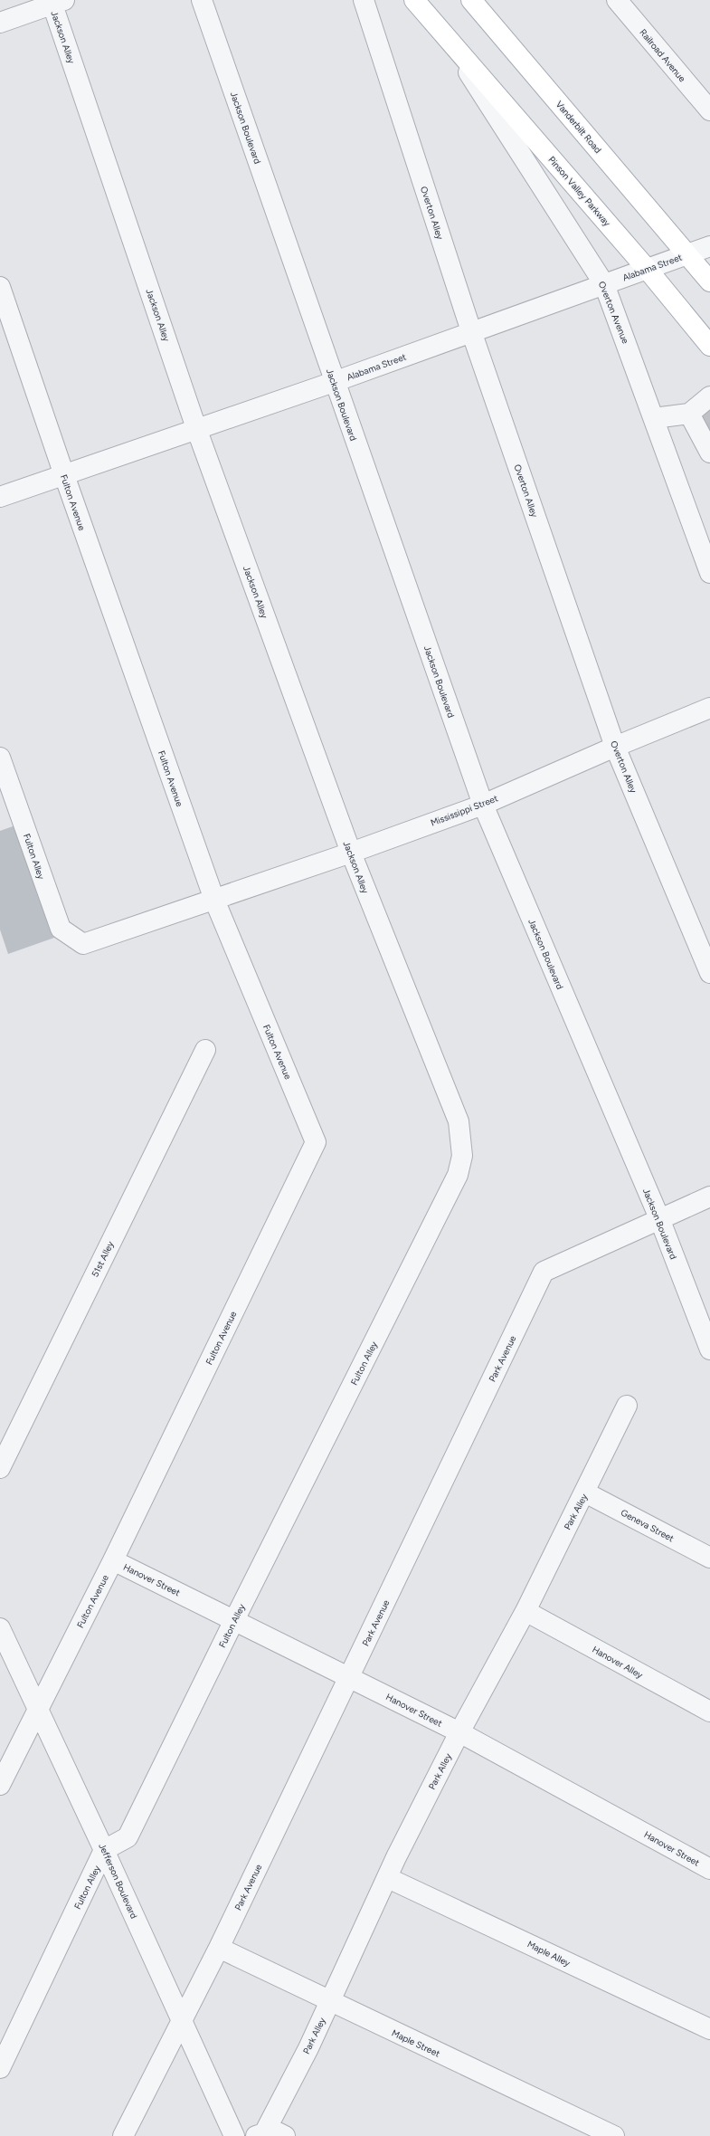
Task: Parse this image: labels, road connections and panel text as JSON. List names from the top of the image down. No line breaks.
{"streets":{"main road":["Vanderbilt Road","Pinson Valley Parkway"],"street":["Jackson Alley","Railroad Avenue","Jackson Boulevard","Overton Alley","Alabama Street","Overton Avenue","Fulton Avenue","Mississippi Street","Fulton Alley","51st Alley","Park Avenue","Park Alley","Geneva Street","Hanover Street","Hanover Alley","Jefferson Boulevard","Maple Alley","Maple Street"]},"crossings":[["Jackson Alley","Alabama Street"],["Jackson Alley","Mississippi Street"],["Jackson Alley","Fulton Alley"],["Vanderbilt Road","Alabama Street"],["Jackson Boulevard","Alabama Street"],["Jackson Boulevard","Mississippi Street"],["Jackson Boulevard","Park Avenue"],["Pinson Valley Parkway","Alabama Street"],["Pinson Valley Parkway","Overton Avenue"],["Overton Alley","Alabama Street"],["Overton Alley","Mississippi Street"],["Alabama Street","Overton Avenue"],["Alabama Street","Fulton Avenue"],["Fulton Avenue","Mississippi Street"],["Fulton Avenue","Hanover Street"],["Fulton Avenue","Jefferson Boulevard"],["Mississippi Street","Fulton Alley"],["Fulton Alley","Hanover Street"],["Fulton Alley","Jefferson Boulevard"],["Park Avenue","Hanover Street"],["Park Avenue","Jefferson Boulevard"],["Park Avenue","Maple Street"],["Park Alley","Geneva Street"],["Park Alley","Hanover Street"],["Park Alley","Hanover Alley"],["Park Alley","Maple Alley"],["Park Alley","Maple Street"]]}
